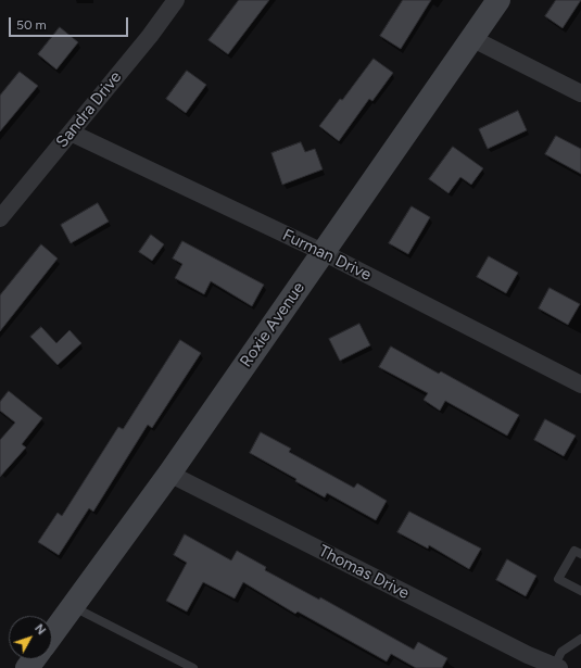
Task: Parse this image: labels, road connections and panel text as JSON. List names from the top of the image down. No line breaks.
{"streets":{"street":["Sandra Drive","Furman Drive","Roxie Avenue","Thomas Drive"]},"crossings":[["Sandra Drive","Furman Drive"],["Furman Drive","Roxie Avenue"],["Roxie Avenue","Thomas Drive"]],"scale_bar":"50 m","north":"top right"}
